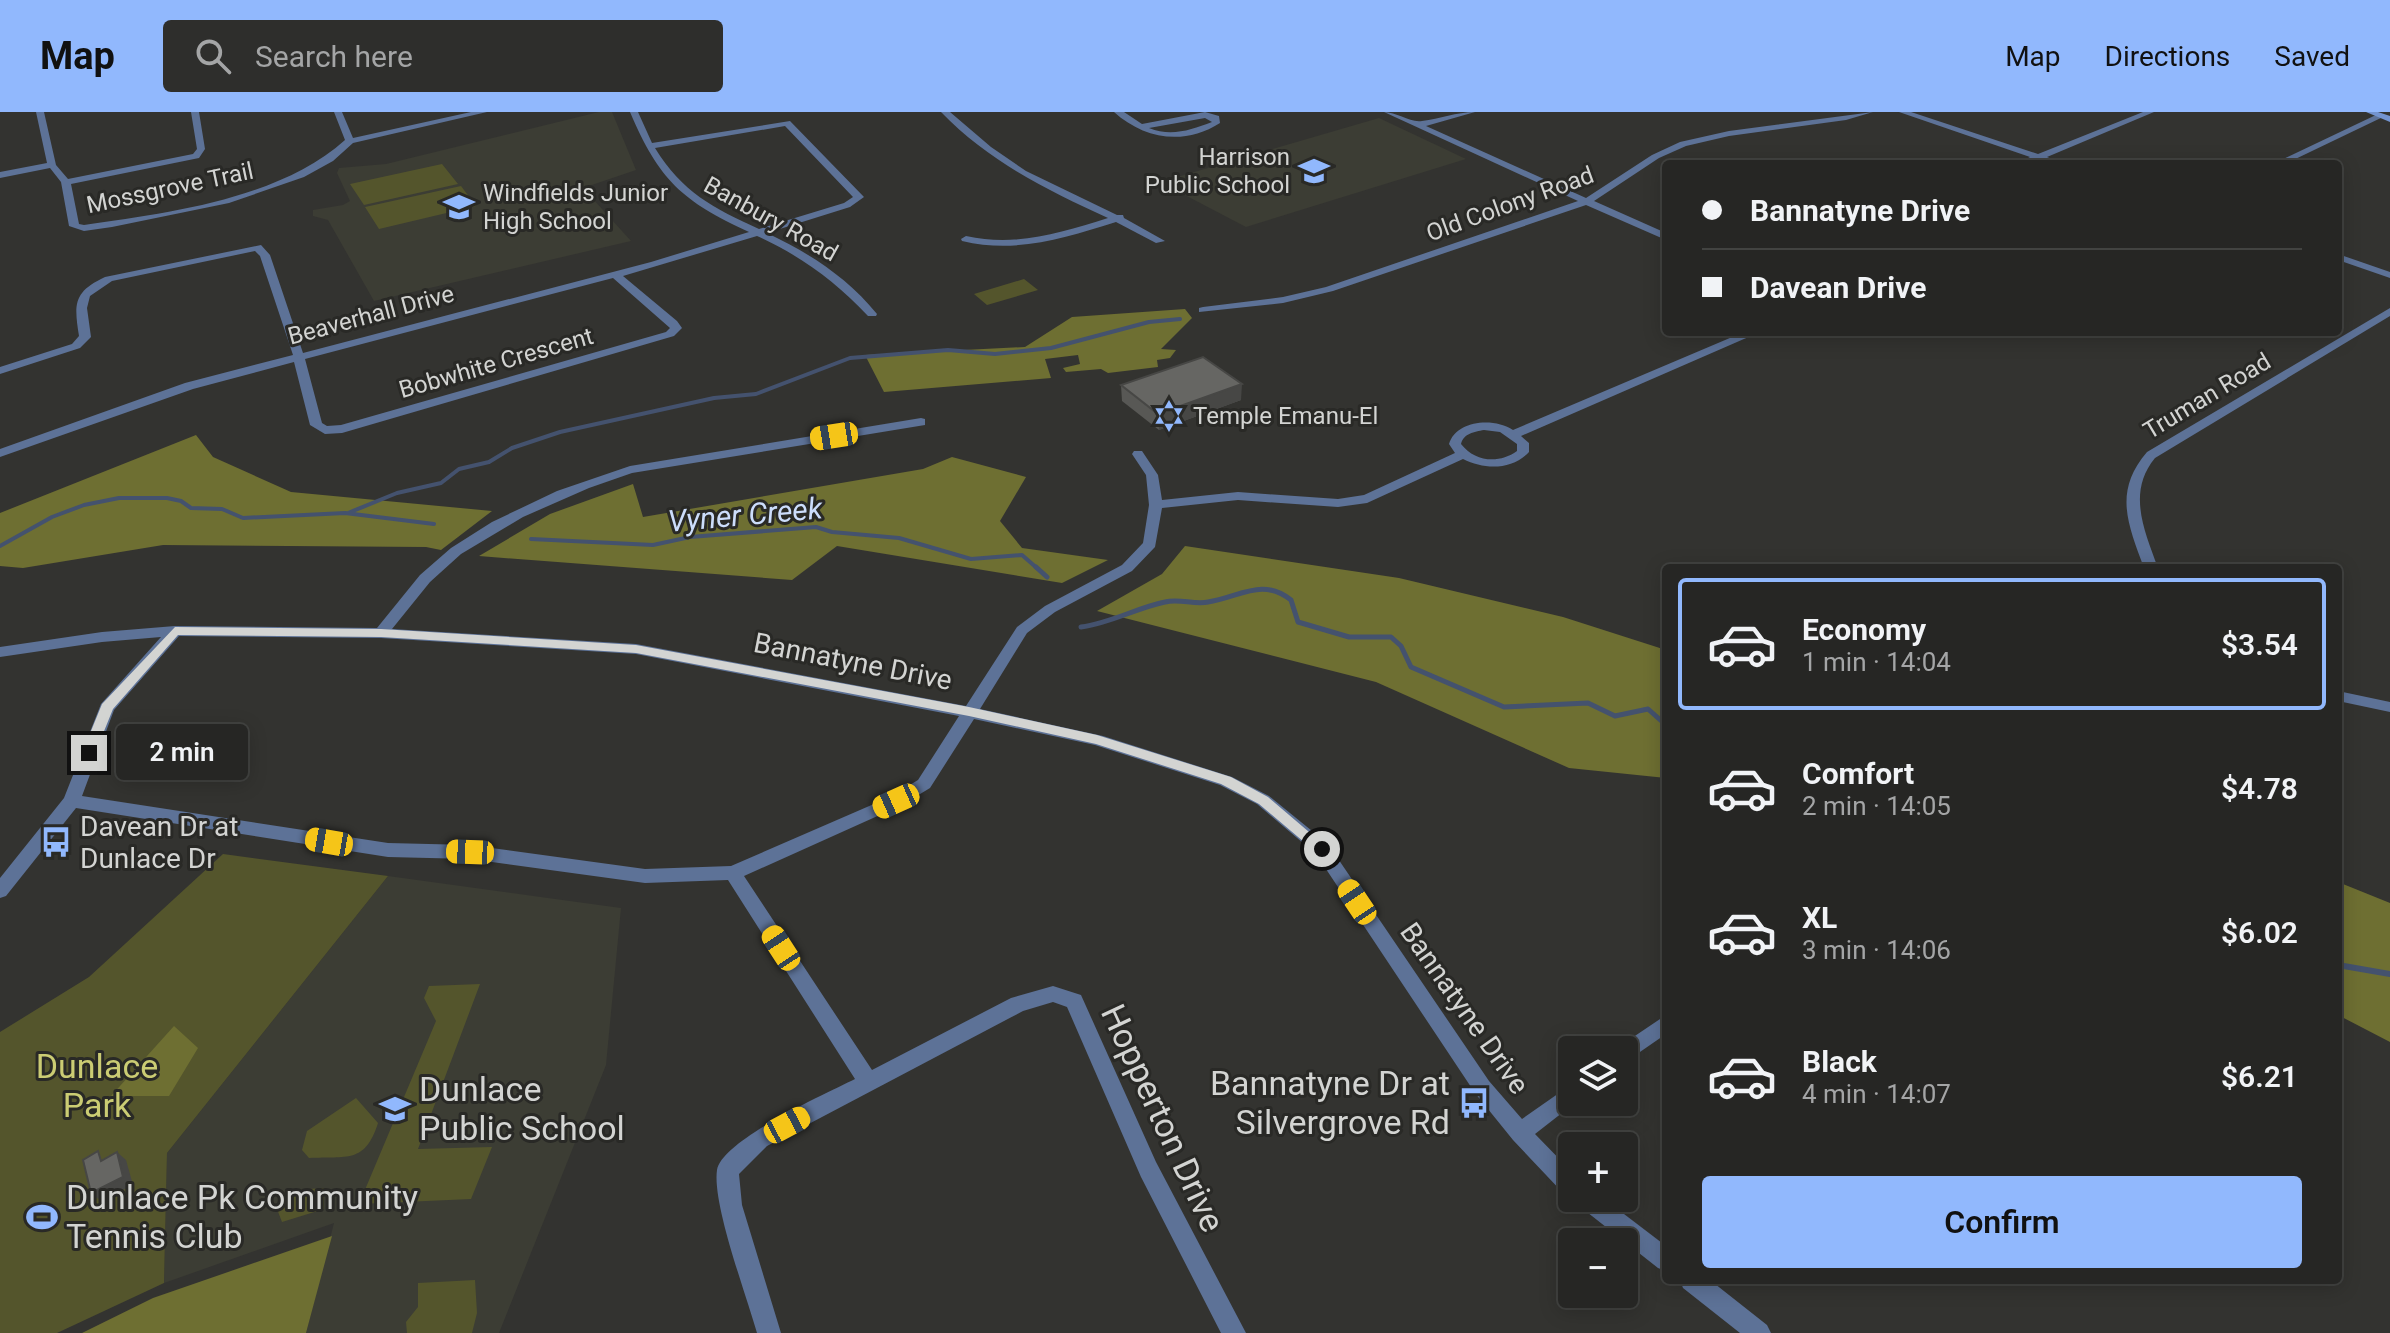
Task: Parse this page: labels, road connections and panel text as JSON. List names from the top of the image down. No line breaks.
{"streets":{"street":["Mossgrove Trail","Old Colony Road","Banbury Road","Beaverhall Drive","Bobwhite Crescent","Truman Road","Bannatyne Drive","Hopperton Drive"]},"crossings":[["Banbury Road","Beaverhall Drive"],["Beaverhall Drive","Bobwhite Crescent"]],"water":["Vyner Creek"],"parks":["Dunlace Park"],"places":{"school or university":["Harrison Public School","Windfields Junior High School","Dunlace Public School"],"synagogue":["Temple Emanu-El"],"bus stop":["Davean Dr at Dunlace Dr","Bannatyne Dr at Silvergrove Rd"],"sports":["Dunlace Pk Community Tennis Club"]},"page":{"header":"Map","search":"Search here","nav":["Map","Directions","Saved"],"banner":["Bannatyne Drive","Davean Drive"],"list":[{"name":"Economy","note":"1 min · 14:04","value":"$3.54"},{"name":"Comfort","note":"2 min · 14:05","value":"$4.78"},{"name":"XL","note":"3 min · 14:06","value":"$6.02"},{"name":"Black","note":"4 min · 14:07","value":"$6.21"}],"bubble":"2 min","map_buttons":["+","−"],"buttons":"Confirm"}}
